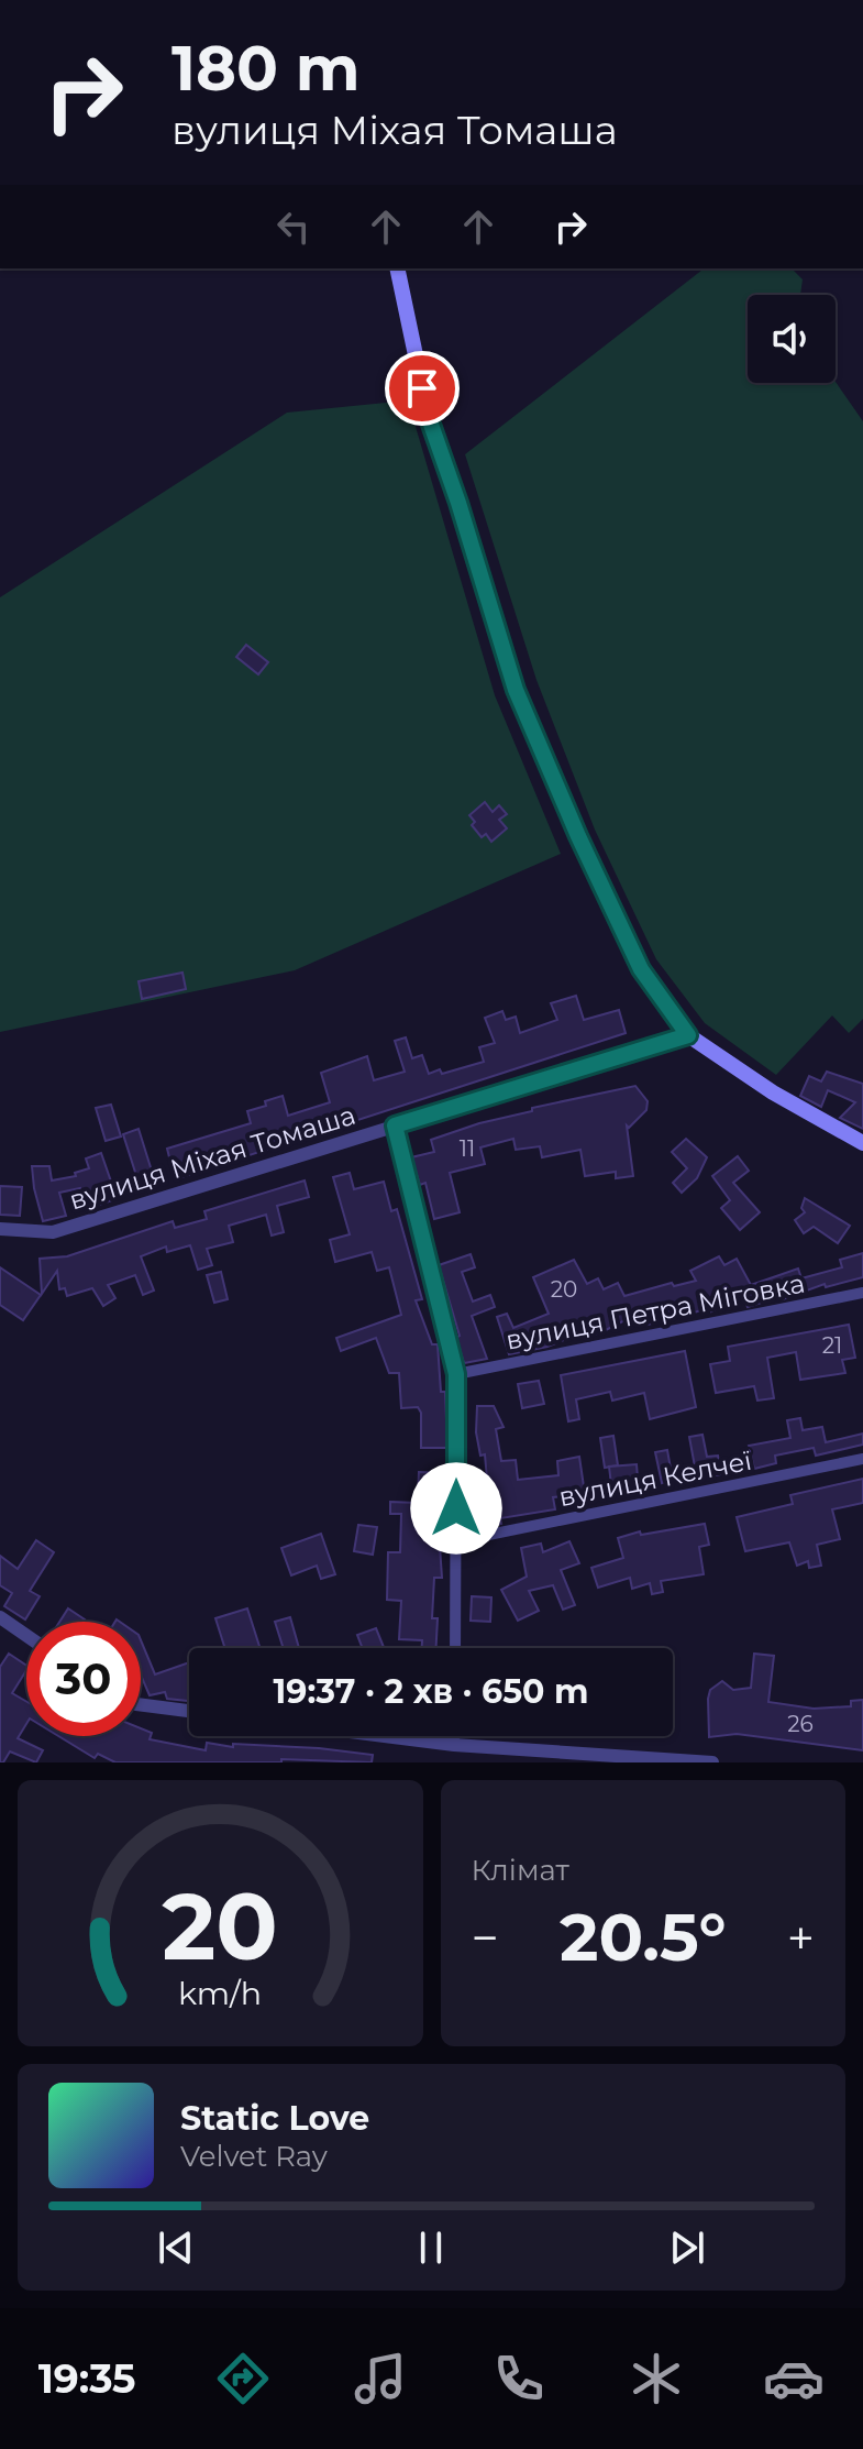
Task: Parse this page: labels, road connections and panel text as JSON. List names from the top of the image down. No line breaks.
{"streets":{"street":["вулиця Міхая Томаша","вулиця Петра Міговка","вулиця Келчеї"]},"house_numbers":["11","20","21","26"],"page":{"turn":["180 m","вулиця Міхая Томаша"],"limit":"30","trip":"19:37 · 2 хв · 650 m","tile":"Клімат","heat":["−","20.5°","+"],"song":["Static Love","Velvet Ray"],"tabs":"19:35","gauge":["20","km/h"]}}
